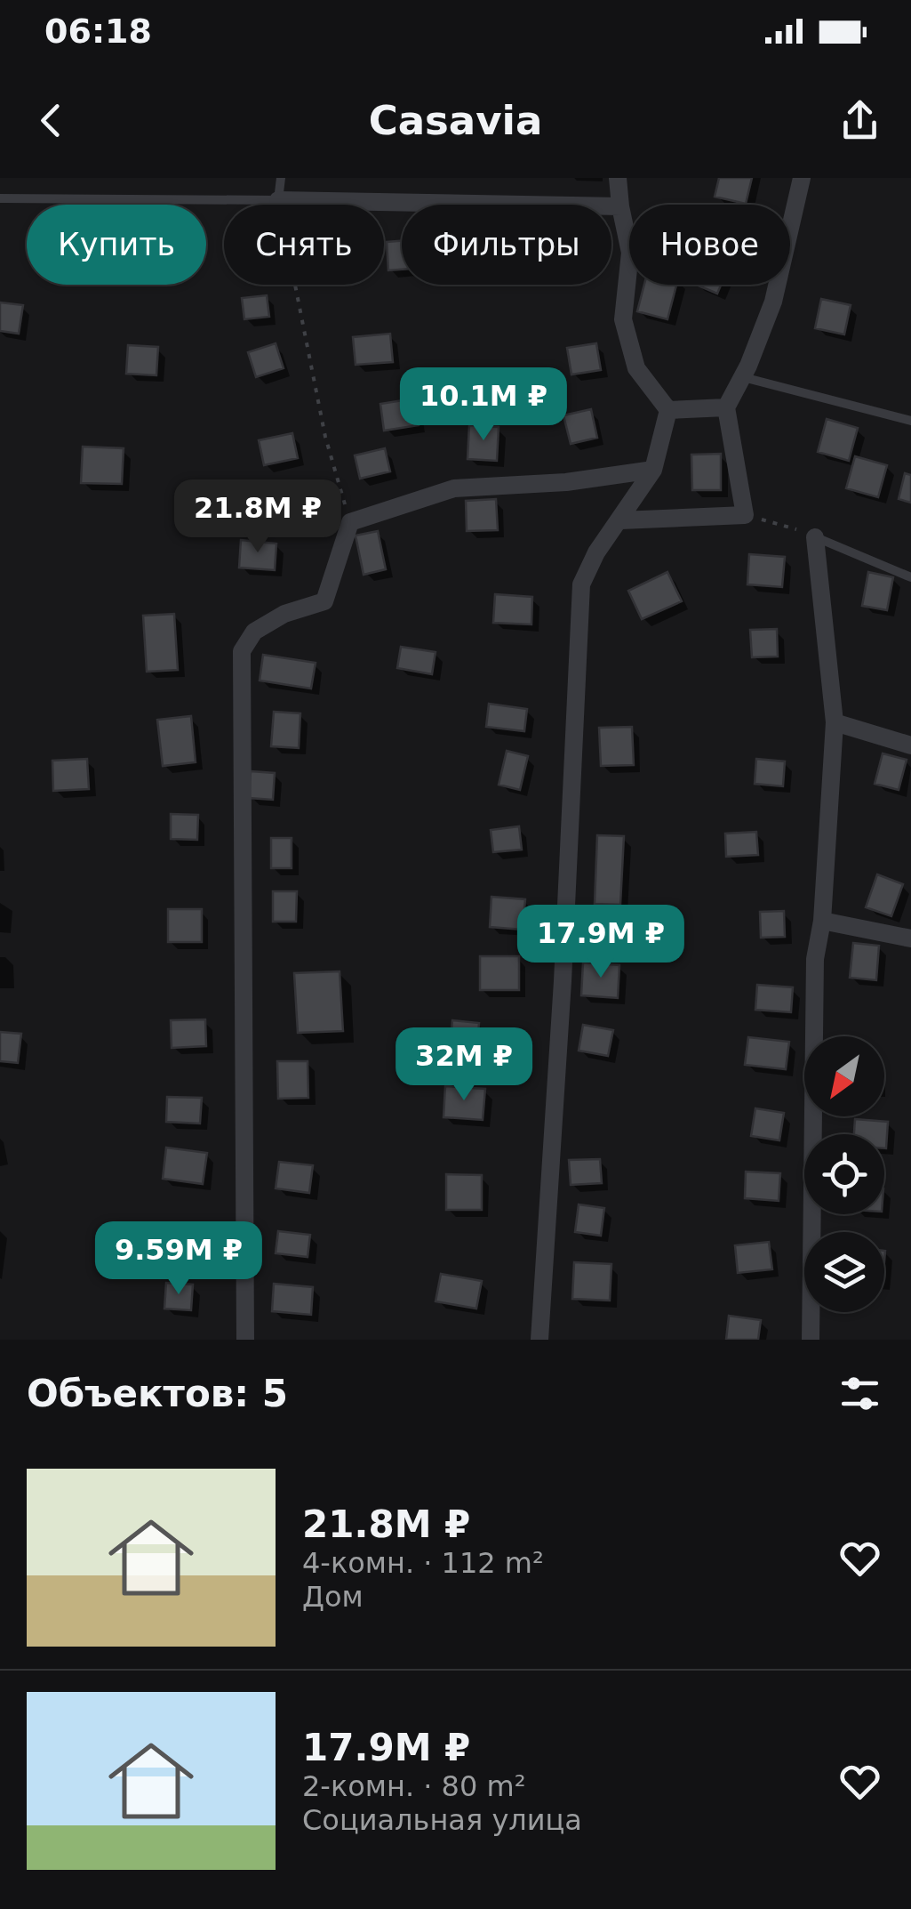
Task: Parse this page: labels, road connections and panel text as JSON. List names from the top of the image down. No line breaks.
{"north":"bottom left","page":{"status":"06:18","header":"Casavia","chip":["Купить","Снять","Фильтры","Новое"],"price":["10.1M ₽","21.8M ₽","17.9M ₽","32M ₽","9.59M ₽"],"heading":"Объектов: 5","list":[{"name":"21.8M ₽","note":"4-комн. · 112 m² · Дом"},{"name":"17.9M ₽","note":"2-комн. · 80 m² · Социальная улица"}]}}
